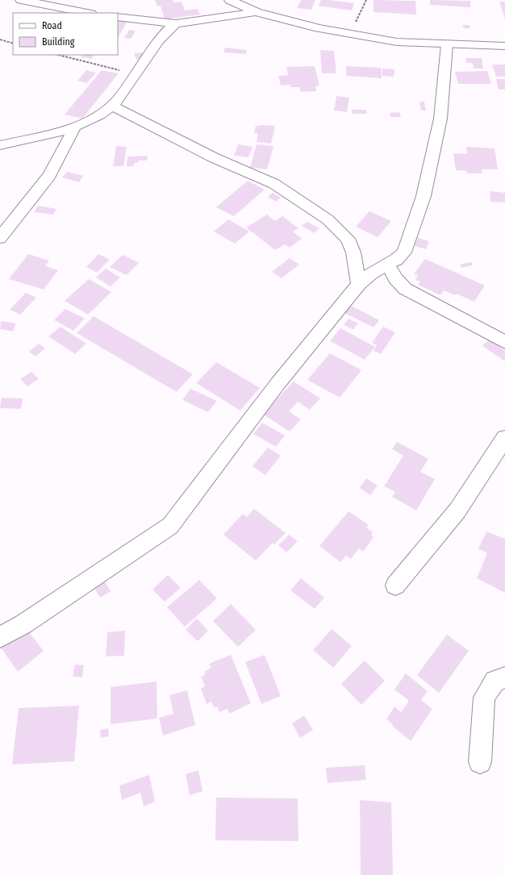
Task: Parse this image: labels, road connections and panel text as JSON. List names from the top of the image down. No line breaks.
{"legend":["Road","Building"]}
